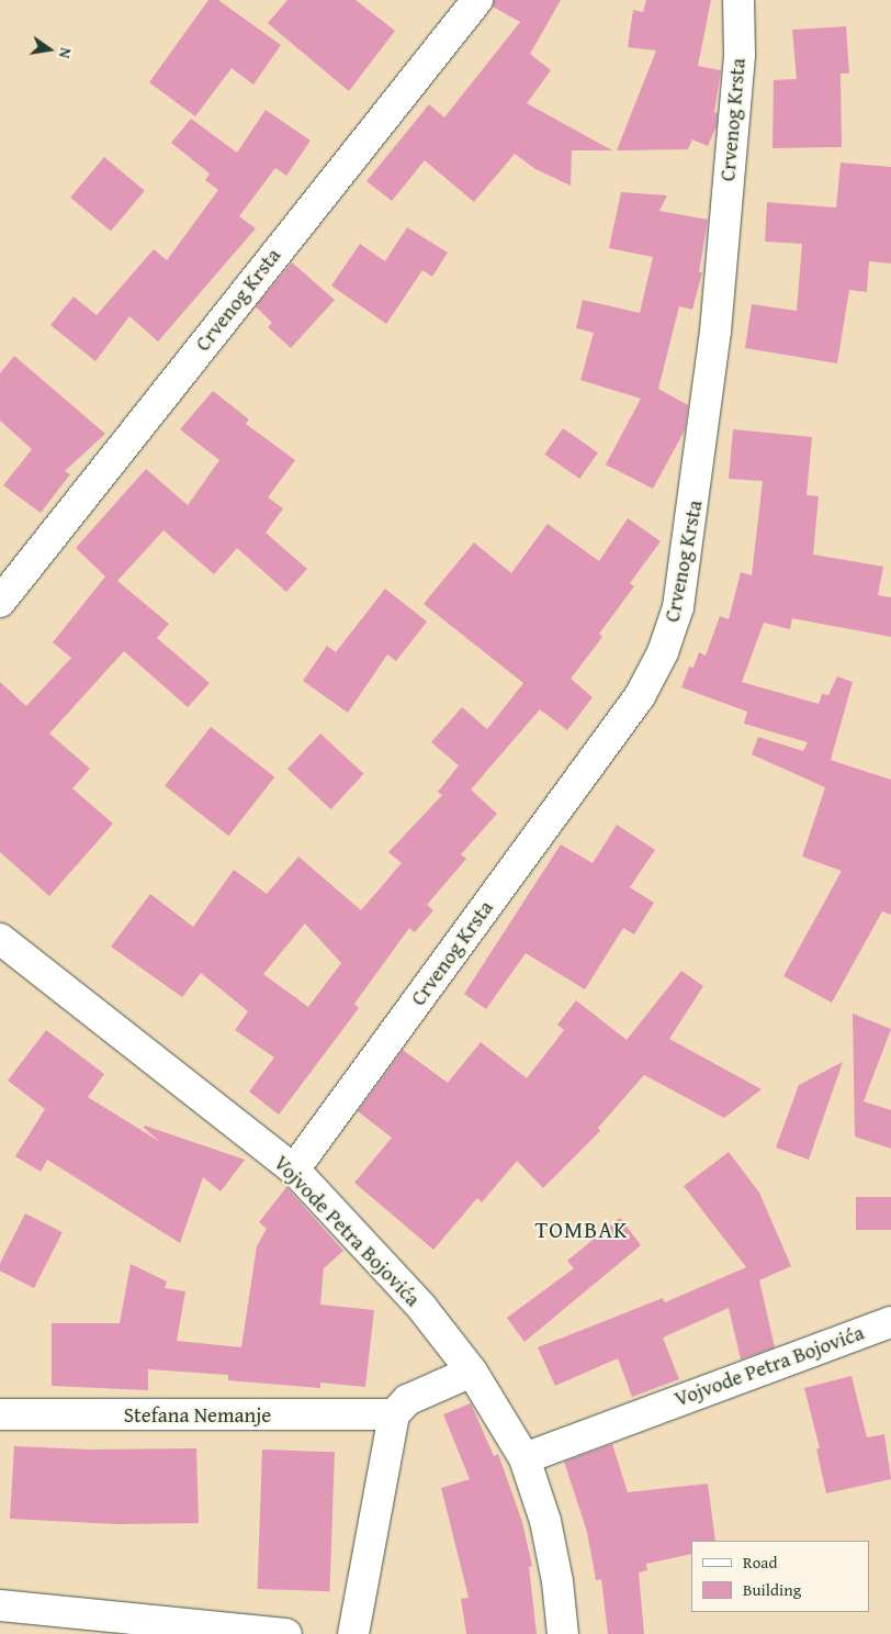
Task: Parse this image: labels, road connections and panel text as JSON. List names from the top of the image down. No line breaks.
{"streets":{"street":["Crvenog Krsta","Vojvode Petra Bojovića","Stefana Nemanje"]},"crossings":[["Crvenog Krsta","Vojvode Petra Bojovića"]],"districts":["TOMBAK"],"legend":["Road","Building"],"north":"right"}
